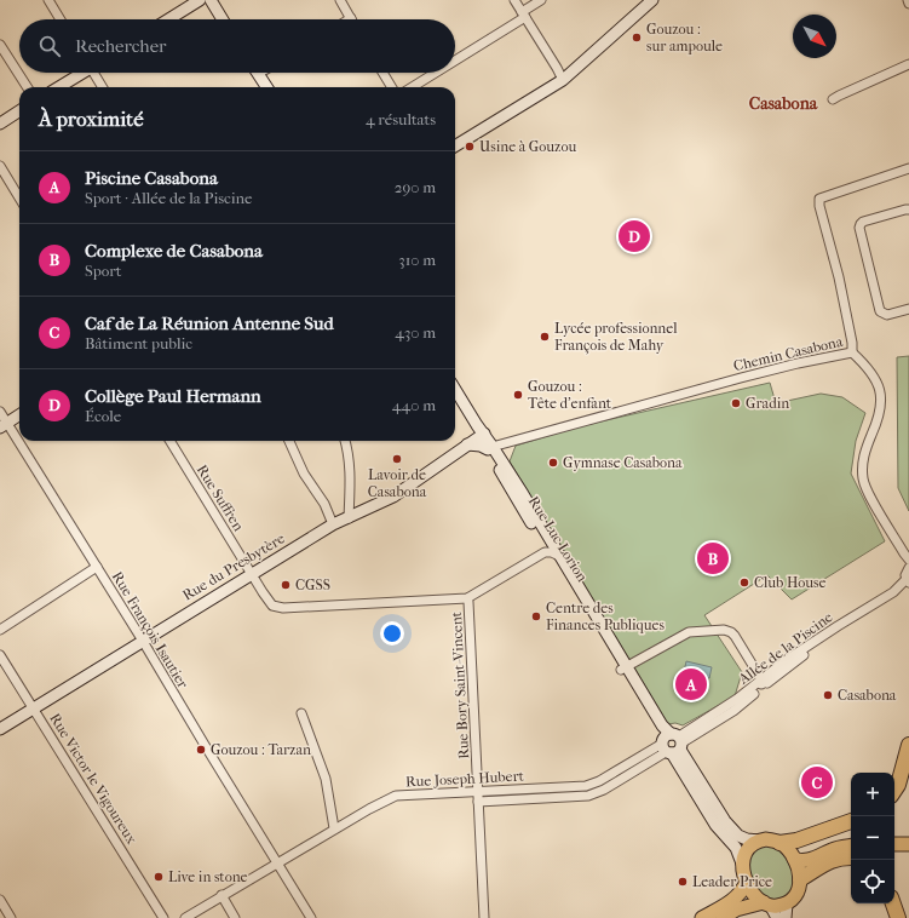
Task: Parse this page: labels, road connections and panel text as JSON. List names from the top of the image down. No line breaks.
{"streets":{"street":["Chemin Casabona","Rue Suffren","Rue Luc Lorion","Rue du Presbytère","Rue François Isautier","Allée de la Piscine","Rue Bory Saint-Vincent","Rue Victor le Vigoureux","Rue Joseph Hubert"]},"crossings":[["Chemin Casabona","Rue Luc Lorion"],["Rue Suffren","Rue du Presbytère"],["Rue Suffren","Rue Bory Saint-Vincent"],["Rue Luc Lorion","Rue du Presbytère"],["Rue Luc Lorion","Allée de la Piscine"],["Rue Luc Lorion","Rue Joseph Hubert"],["Rue du Presbytère","Rue François Isautier"],["Rue du Presbytère","Rue Victor le Vigoureux"],["Rue François Isautier","Rue Joseph Hubert"],["Allée de la Piscine","Rue Joseph Hubert"],["Rue Bory Saint-Vincent","Rue Joseph Hubert"]],"districts":["Casabona"],"places":["Gouzou : sur ampoule","Usine à Gouzou","Lycée professionnel François de Mahy","Gouzou : Tête d'enfant","Gradin","Lavoir de Casabona","Gymnase Casabona","Club House","CGSS","Centre des Finances Publiques","Casabona","Gouzou : Tarzan","Live in stone","Leader Price"],"north":"bottom right","page":{"search":"Rechercher","heading":["À proximité","4 résultats"],"list":[{"mark":"A","name":"Piscine Casabona","note":"Sport · Allée de la Piscine","value":"290 m"},{"mark":"B","name":"Complexe de Casabona","note":"Sport","value":"310 m"},{"mark":"C","name":"Caf de La Réunion Antenne Sud","note":"Bâtiment public","value":"430 m"},{"mark":"D","name":"Collège Paul Hermann","note":"École","value":"440 m"}],"pins":["D","B","A","C"],"map_buttons":["+","−"]}}
